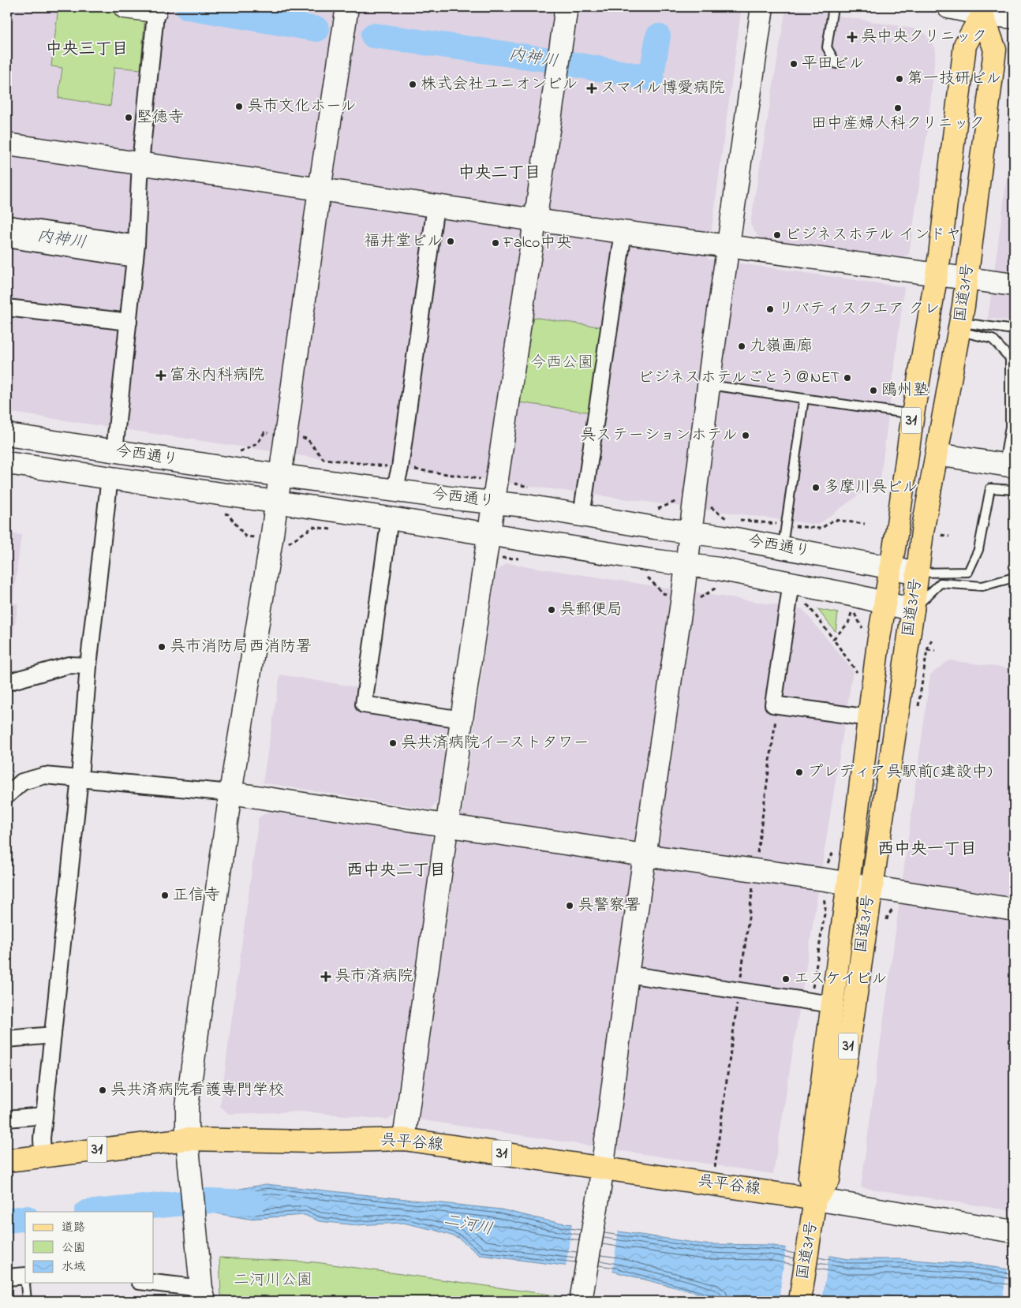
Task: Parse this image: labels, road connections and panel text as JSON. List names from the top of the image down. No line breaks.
{"streets":{"main road":["国道31号","31","呉平谷線"],"street":["今西通り"]},"crossings":[["国道31号","今西通り"],["国道31号","呉平谷線"]],"districts":["中央三丁目","中央二丁目","西中央一丁目","西中央二丁目"],"water":["内神川","二河川"],"parks":["今西公園","二河川公園"],"places":{"health":["呉中央クリニック","スマイル博愛病院","富永内科病院","呉市済病院"],"other":["平田ビル","第一技研ビル","株式会社ユニオンビル","呉市文化ホール","田中産婦人科クリニック","堅徳寺","ビジネスホテル インドヤ","福井堂ビル","Falco中央","リバティスクエア クレ","九嶺画廊","ビジネスホテルごとう＠NET","鴎州塾","呉ステーションホテル","多摩川呉ビル","呉郵便局","呉市消防局西消防署","呉共済病院イーストタワー","プレディア呉駅前(建設中)","正信寺","呉警察署","エスケイビル","呉共済病院看護専門学校"]},"legend":["道路","公園","水域"]}
